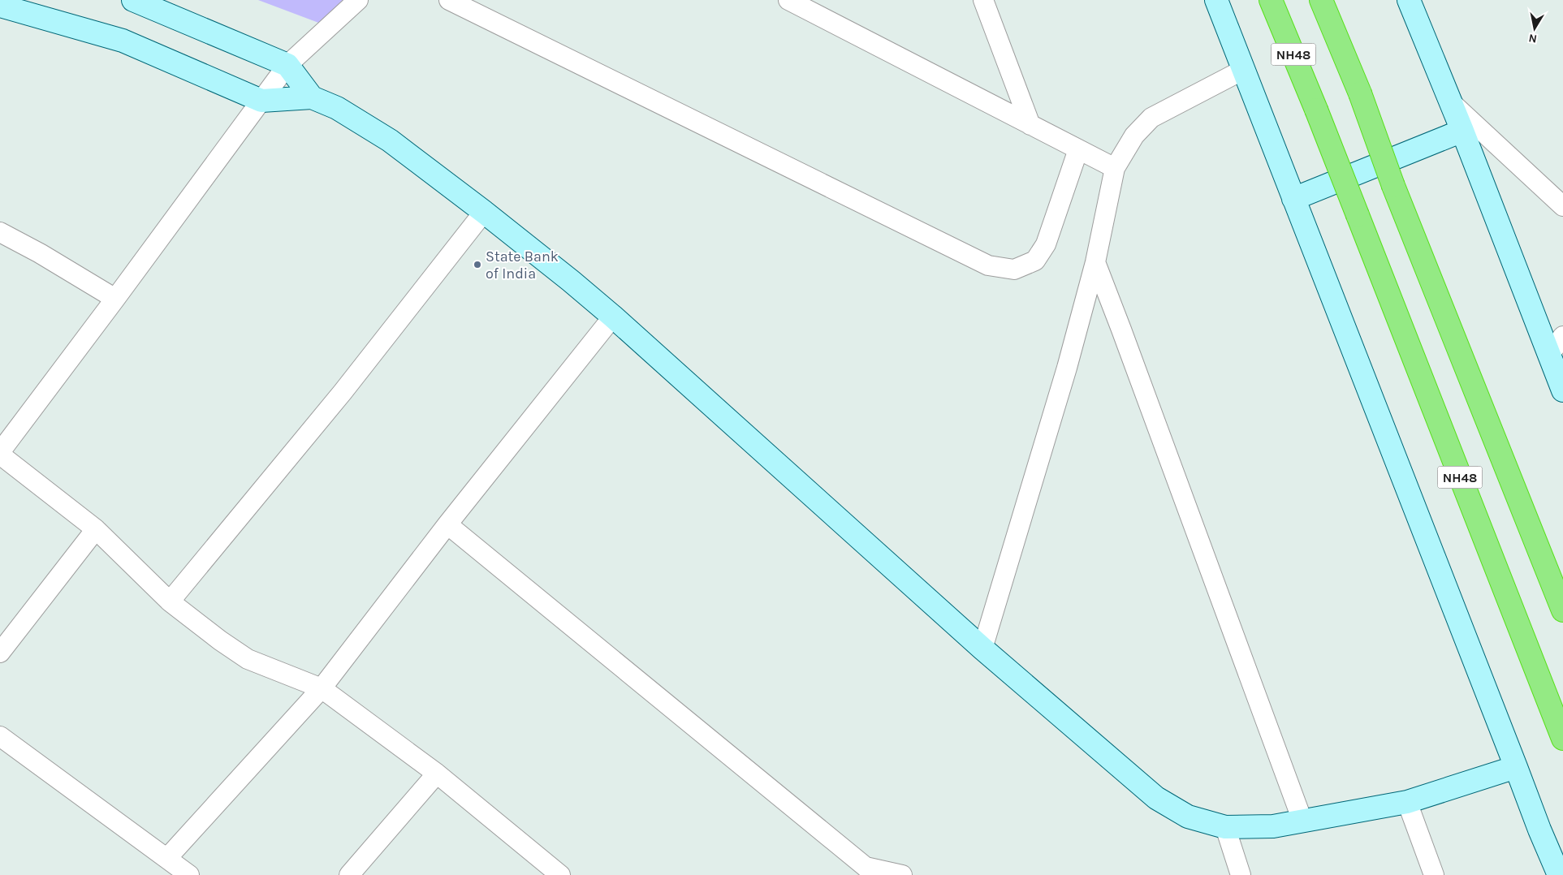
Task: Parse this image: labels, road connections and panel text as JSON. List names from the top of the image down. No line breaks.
{"streets":{"highway":["NH48"]},"places":["State Bank of India"],"north":"bottom"}
